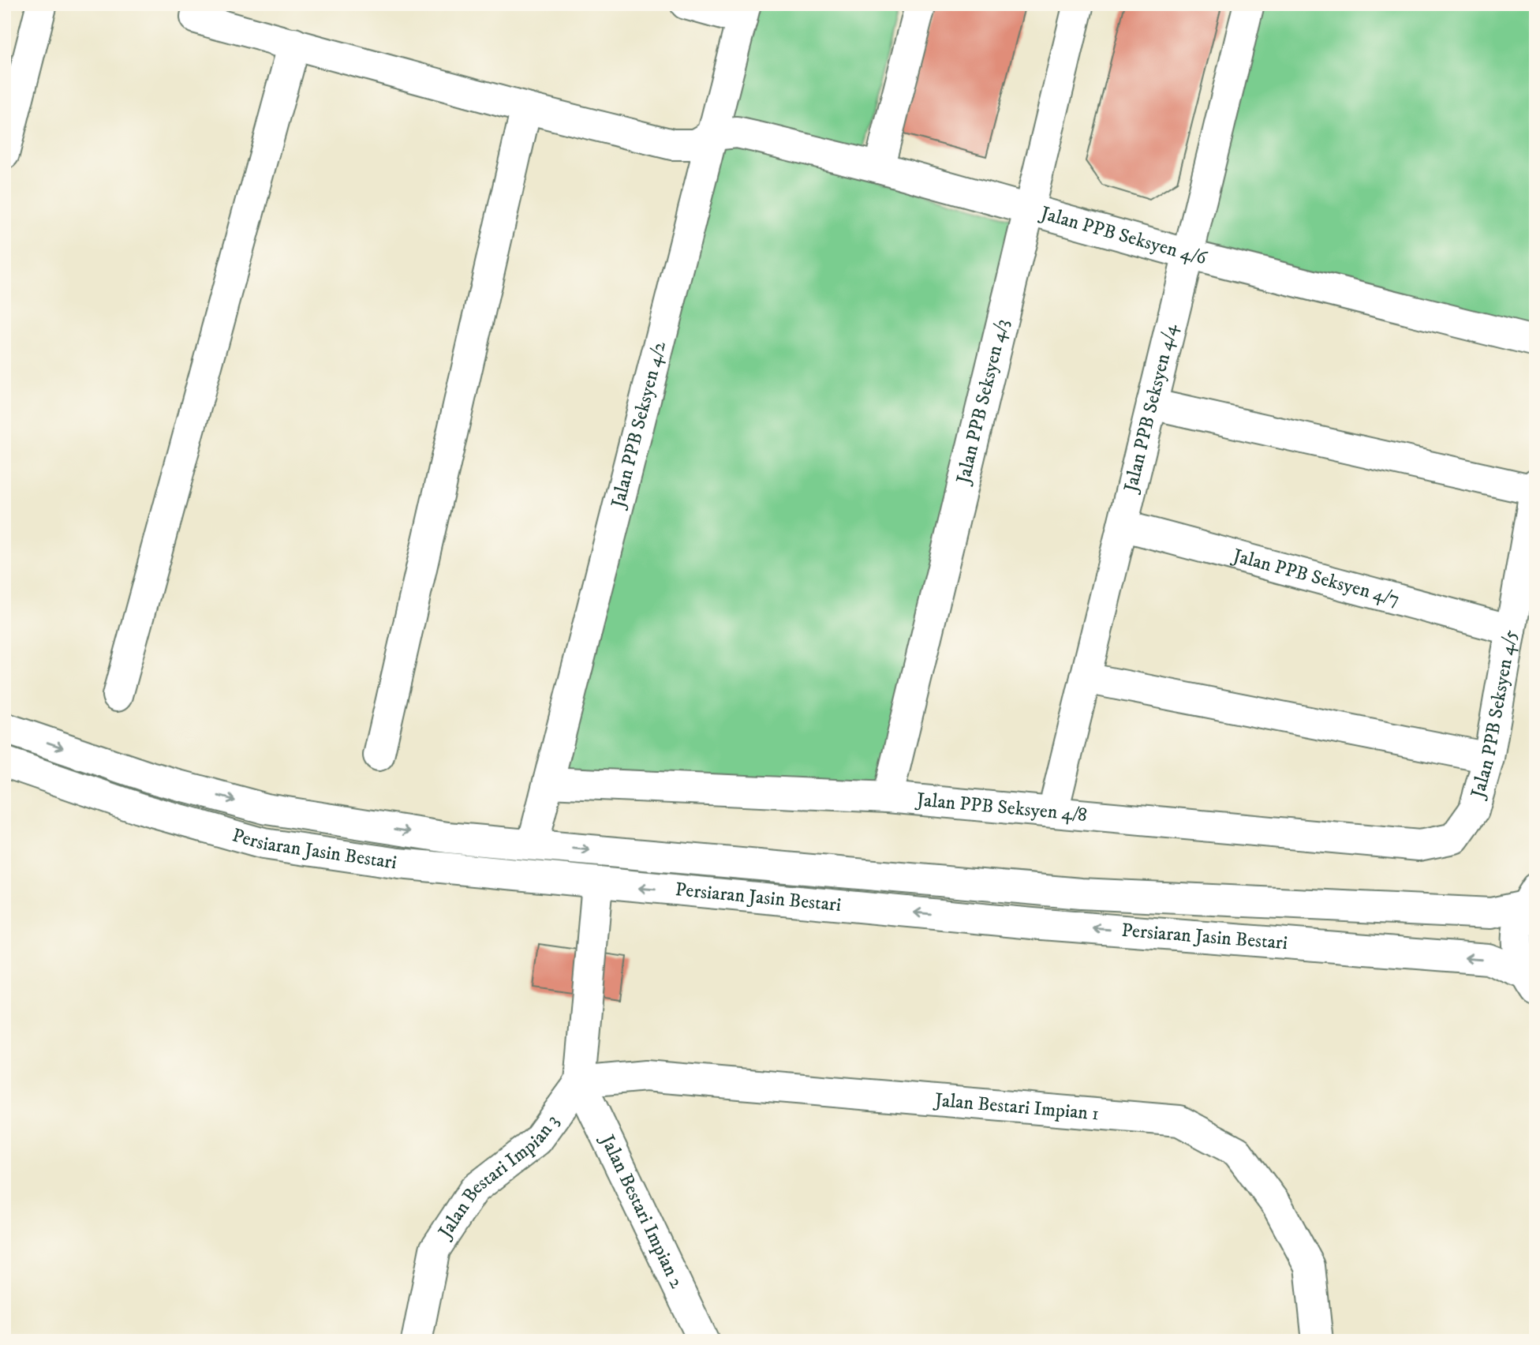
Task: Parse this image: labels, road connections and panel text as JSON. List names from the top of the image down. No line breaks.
{"streets":{"street":["Jalan PPB Seksyen 4/6","Jalan PPB Seksyen 4/3","Jalan PPB Seksyen 4/4","Jalan PPB Seksyen 4/2","Jalan PPB Seksyen 4/7","Jalan PPB Seksyen 4/5","Jalan PPB Seksyen 4/8","Persiaran Jasin Bestari","Jalan Bestari Impian 1","Jalan Bestari Impian 3","Jalan Bestari Impian 2"]},"crossings":[["Jalan PPB Seksyen 4/6","Jalan PPB Seksyen 4/3"],["Jalan PPB Seksyen 4/6","Jalan PPB Seksyen 4/4"],["Jalan PPB Seksyen 4/6","Jalan PPB Seksyen 4/2"],["Jalan PPB Seksyen 4/3","Jalan PPB Seksyen 4/8"],["Jalan PPB Seksyen 4/4","Jalan PPB Seksyen 4/7"],["Jalan PPB Seksyen 4/4","Jalan PPB Seksyen 4/8"],["Jalan PPB Seksyen 4/2","Jalan PPB Seksyen 4/8"],["Jalan PPB Seksyen 4/2","Persiaran Jasin Bestari"],["Jalan PPB Seksyen 4/7","Jalan PPB Seksyen 4/5"],["Jalan PPB Seksyen 4/5","Jalan PPB Seksyen 4/8"],["Jalan Bestari Impian 1","Jalan Bestari Impian 3"],["Jalan Bestari Impian 1","Jalan Bestari Impian 2"],["Jalan Bestari Impian 3","Jalan Bestari Impian 2"]]}
